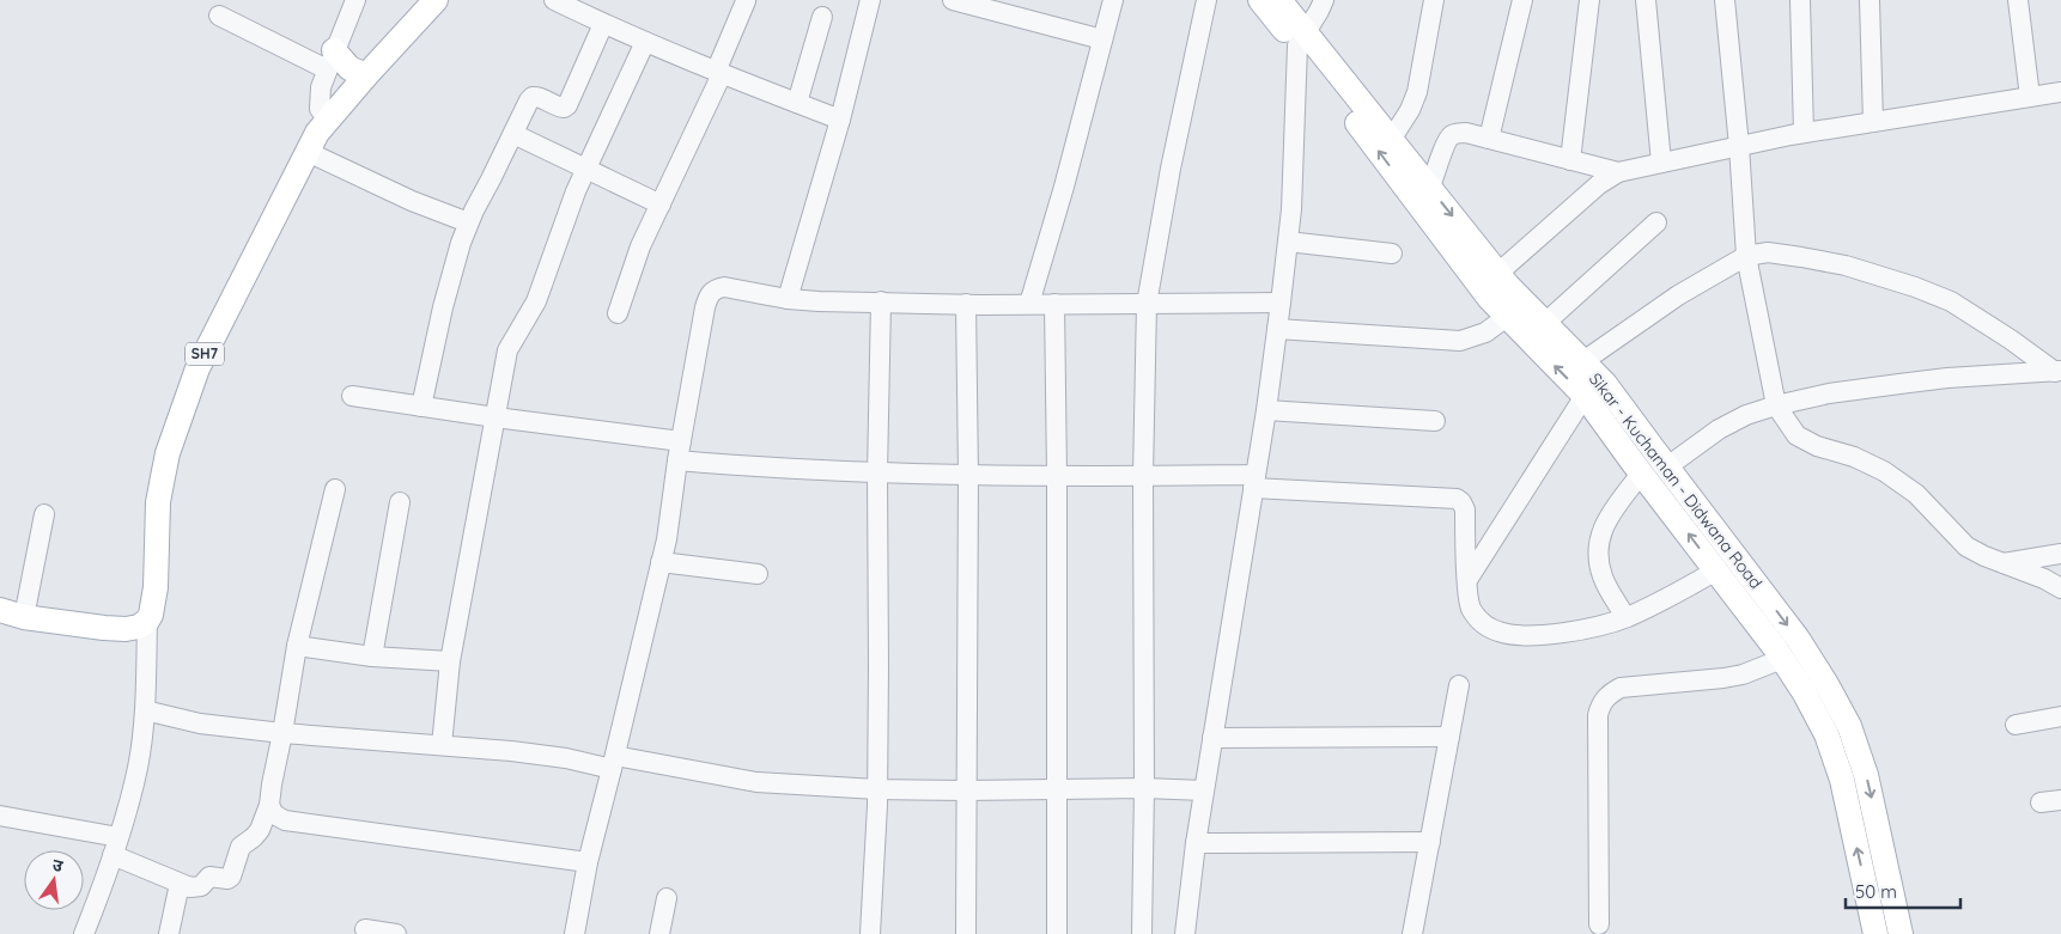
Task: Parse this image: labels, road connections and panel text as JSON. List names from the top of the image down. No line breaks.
{"streets":{"main road":["SH7","Sikar - Kuchaman - Didwana Road"]},"scale_bar":"50 m","north":"top"}
